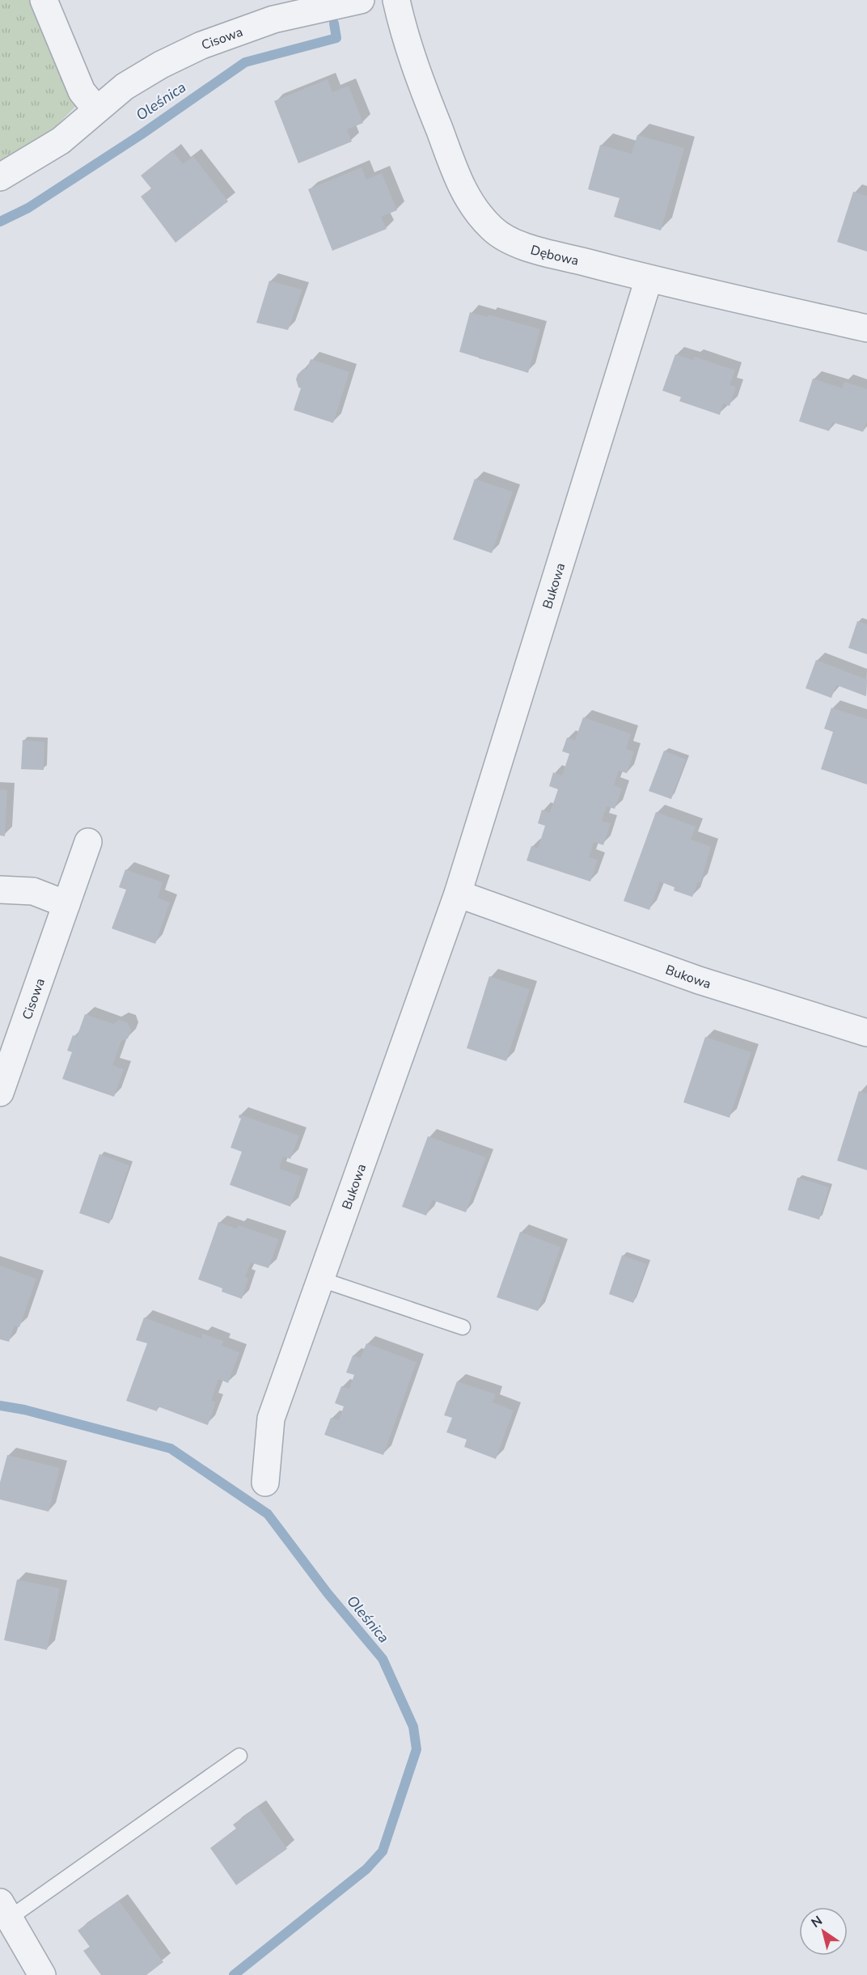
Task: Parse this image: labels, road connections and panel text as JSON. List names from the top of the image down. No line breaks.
{"streets":{"street":["Cisowa","Dębowa","Bukowa"]},"crossings":[["Dębowa","Bukowa"]],"water":["Oleśnica"],"north":"top left"}
